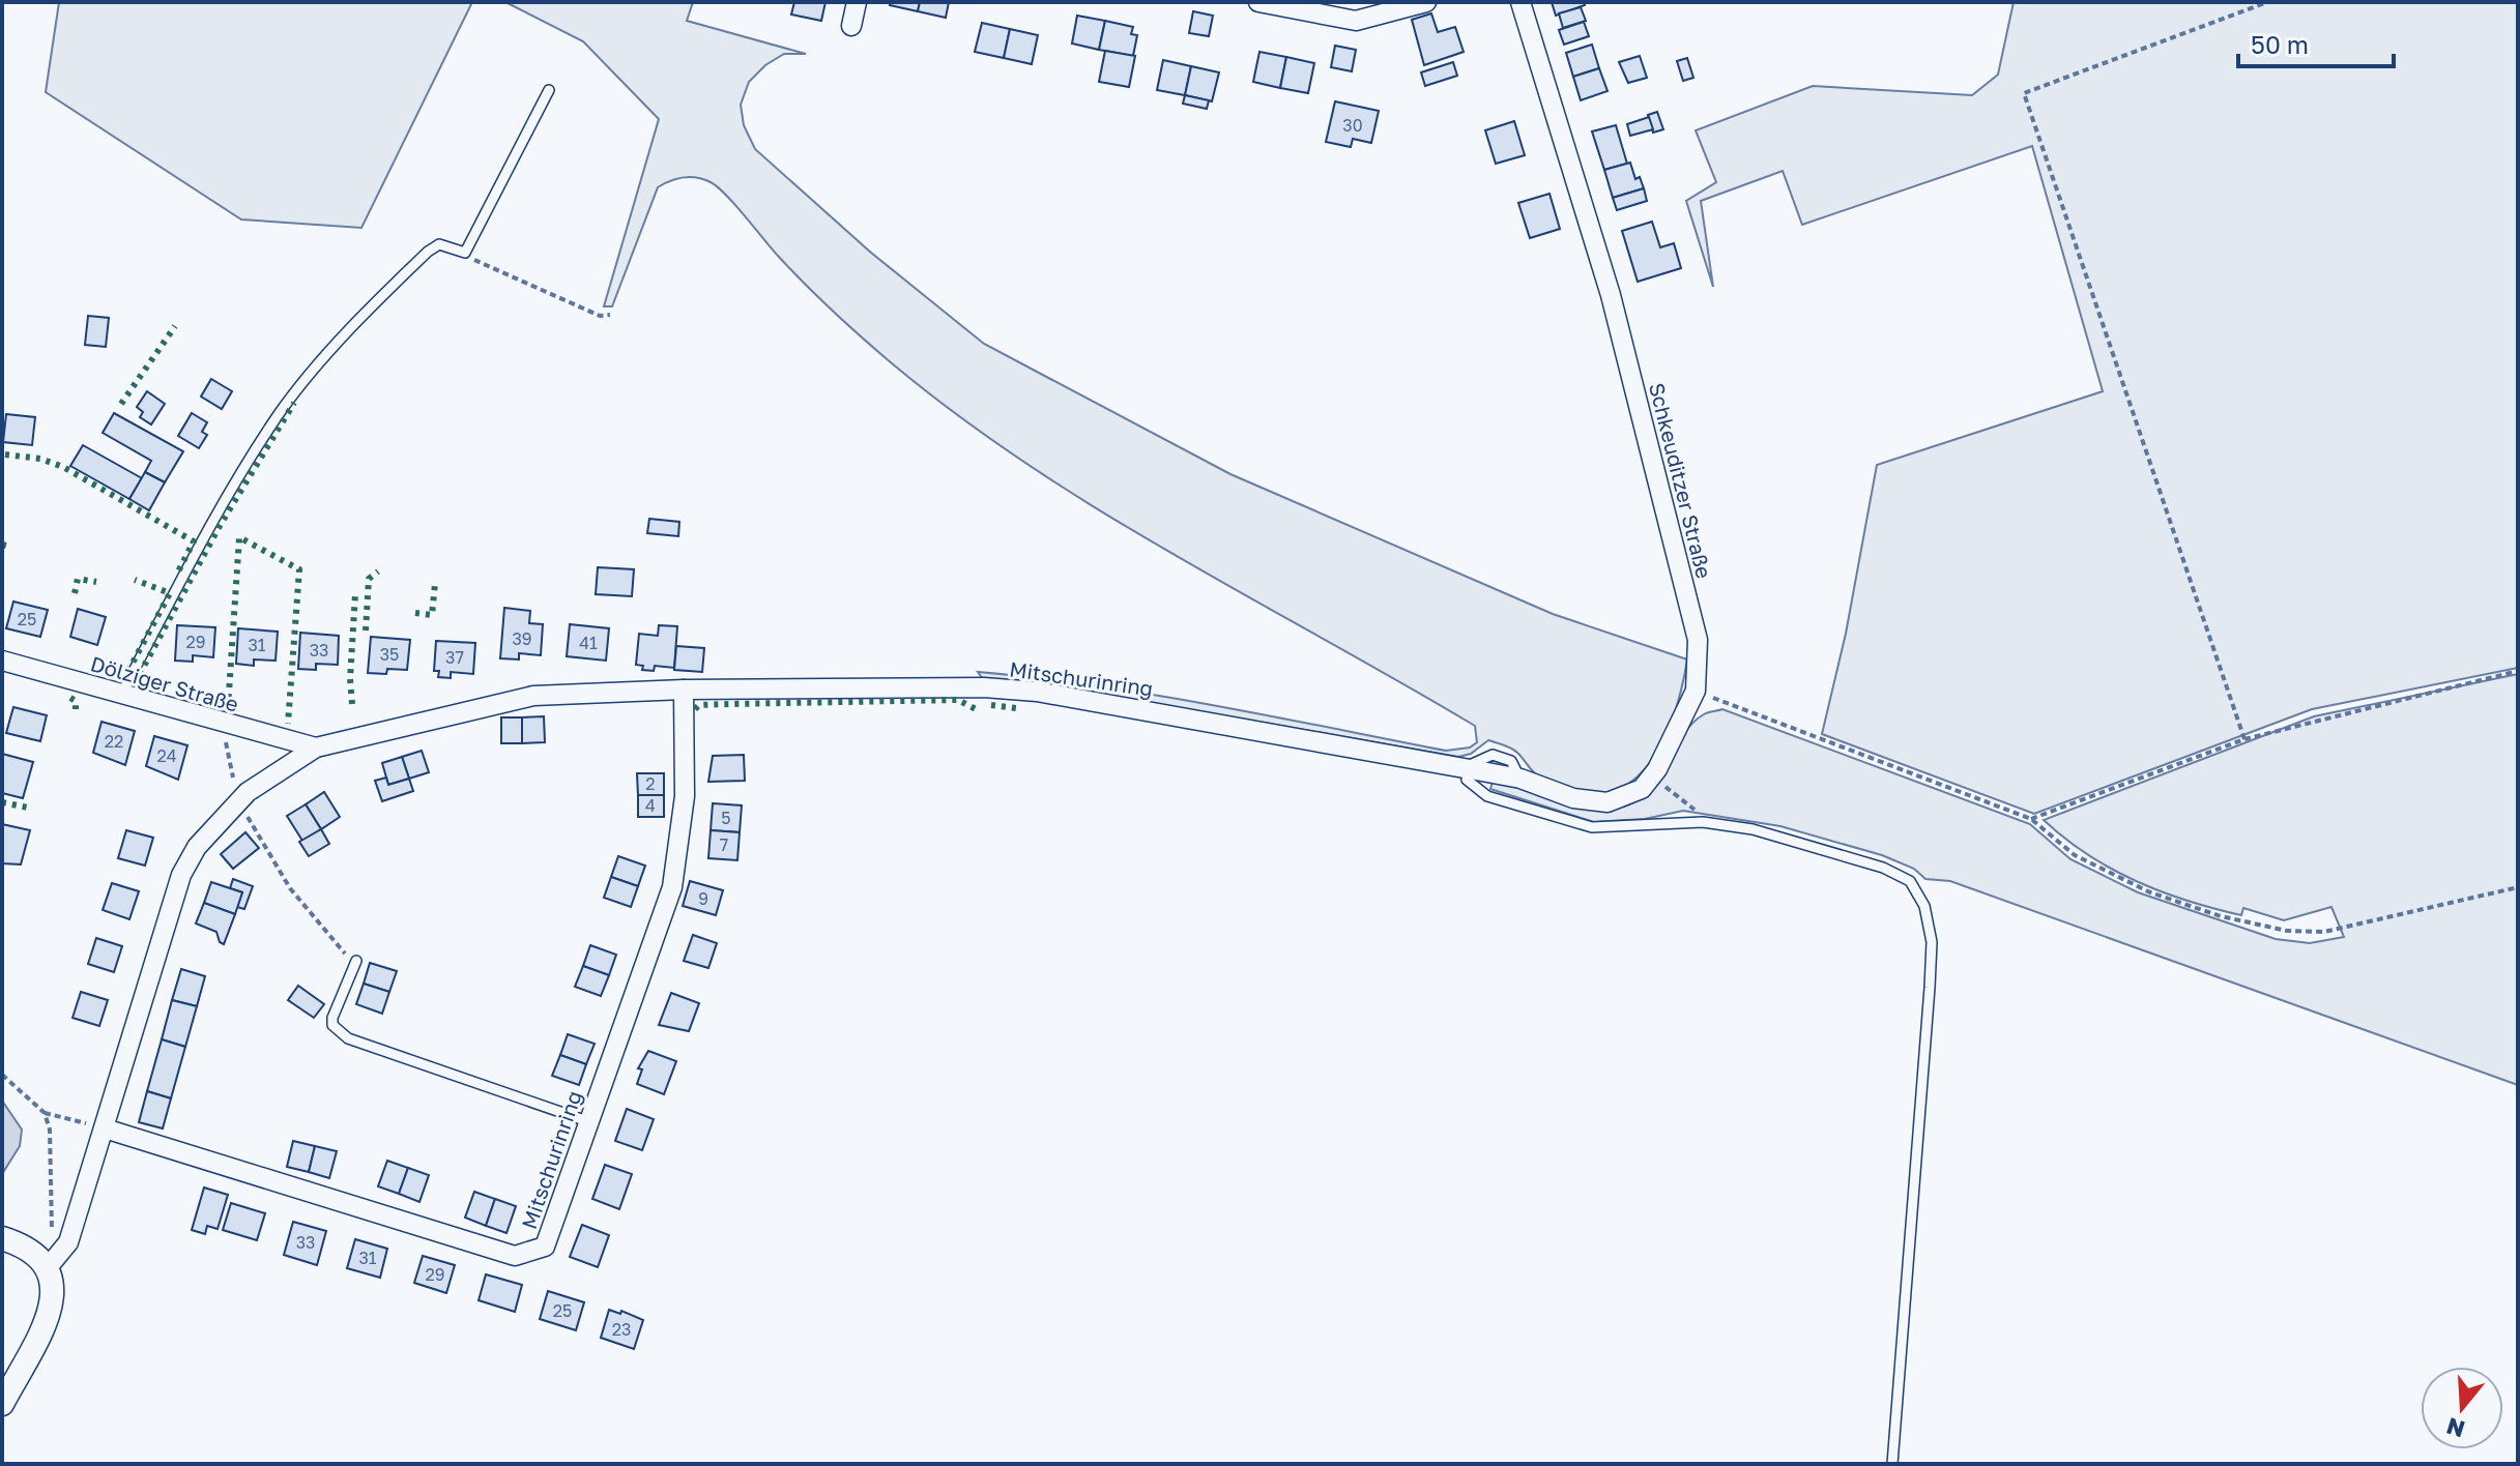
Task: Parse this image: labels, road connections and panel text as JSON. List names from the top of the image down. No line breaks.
{"streets":{"street":["Schkeuditzer Straße","Mitschurinring","Dölziger Straße"]},"crossings":[["Mitschurinring","Dölziger Straße"]],"house_numbers":["30","25","39","29","41","31","33","35","37","22","24","2","4","5","7","9","33","31","29","25","23"],"scale_bar":"50 m","north":"bottom"}
